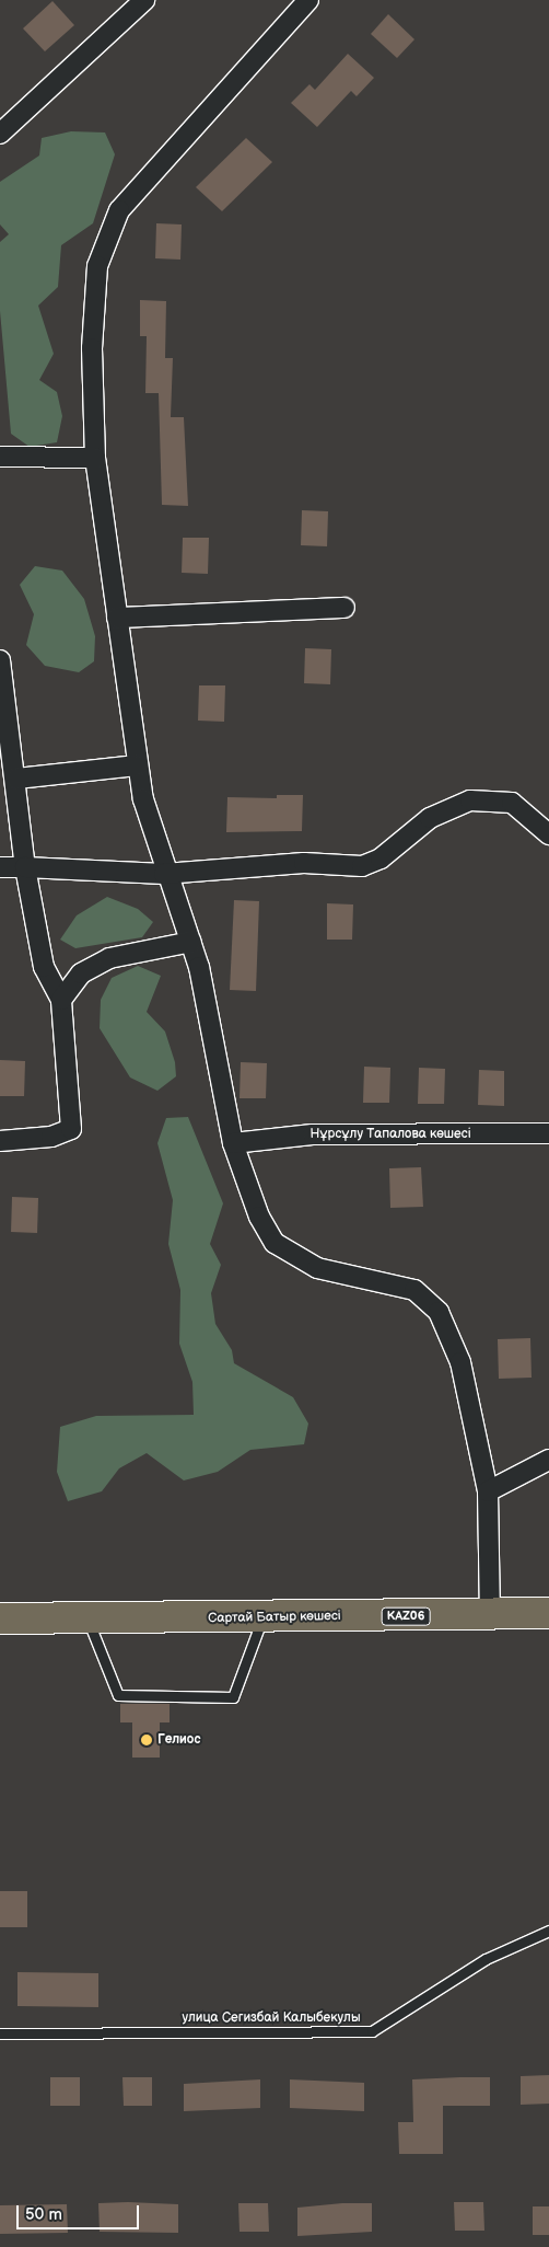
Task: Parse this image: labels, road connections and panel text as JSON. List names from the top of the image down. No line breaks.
{"streets":{"highway":["KАZ06","Сартай Батыр көшесі"],"street":["Нұрсұлу Тапалова көшесі"],"lane":["улица Сегизбай Калыбекулы"]},"places":["Гелиос"],"scale_bar":"50 m"}
